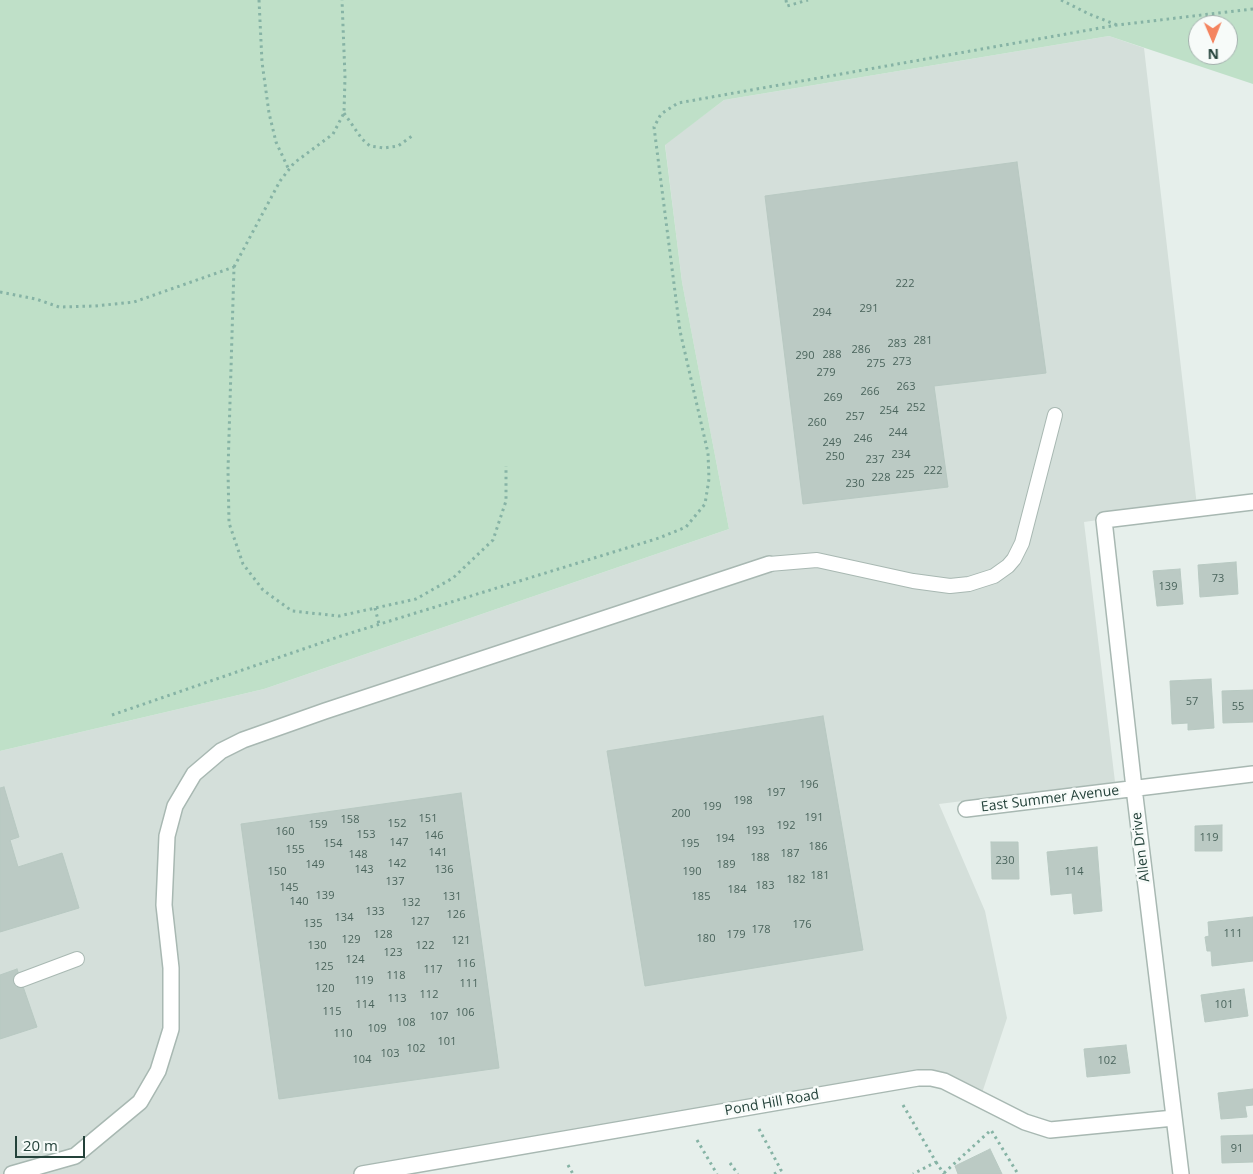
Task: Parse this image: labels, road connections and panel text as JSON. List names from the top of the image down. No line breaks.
{"streets":{"street":["East Summer Avenue","Allen Drive","Pond Hill Road"]},"crossings":[["East Summer Avenue","Allen Drive"],["Allen Drive","Pond Hill Road"]],"house_numbers":["222","291","294","281","283","286","288","290","273","275","279","263","266","269","252","254","257","260","244","246","249","234","250","237","222","225","228","230","73","139","57","55","196","197","198","199","200","191","151","158","152","159","192","193","160","153","146","119","194","147","154","195","186","155","141","187","148","188","230","142","149","189","143","136","150","190","114","181","182","137","183","145","184","139","131","185","140","132","133","126","134","127","135","176","178","111","128","179","180","129","121","130","122","123","124","116","125","117","118","119","111","120","112","113","114","101","115","106","107","108","109","110","101","102","103","104","102","91"],"scale_bar":"20 m","north":"bottom"}
